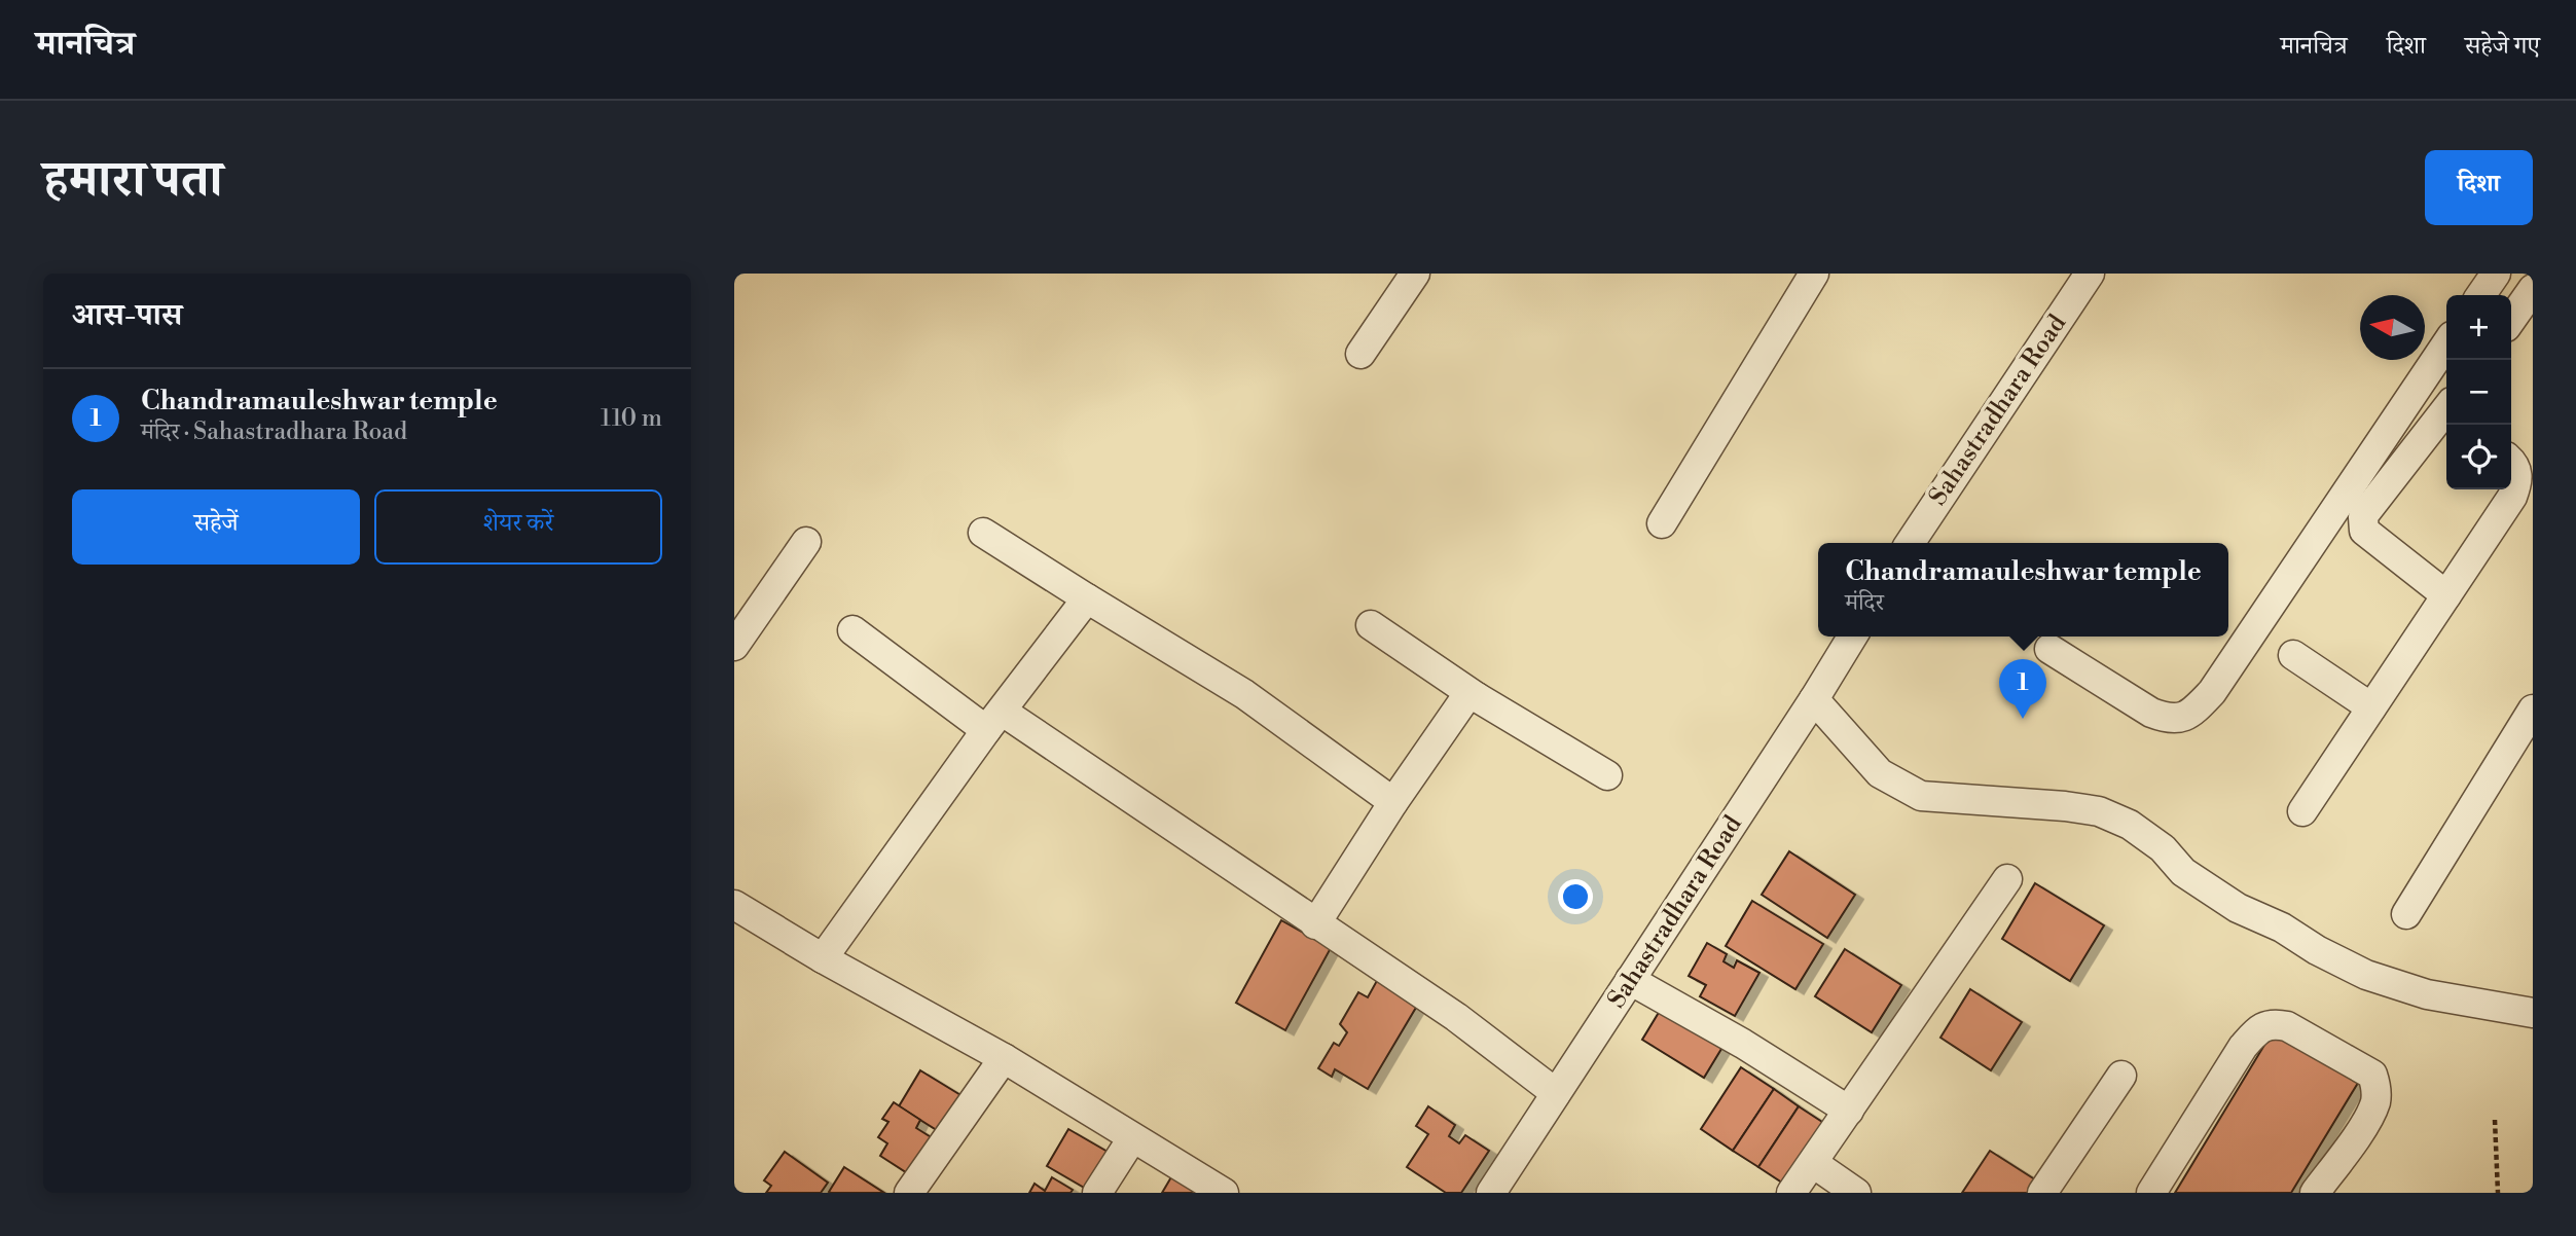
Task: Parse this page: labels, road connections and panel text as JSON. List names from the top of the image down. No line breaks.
{"streets":{"street":["Sahastradhara Road"]},"north":"left","page":{"header":"मानचित्र","nav":["मानचित्र","दिशा","सहेजे गए"],"title":"हमारा पता","buttons":["दिशा",["सहेजें","शेयर करें"]],"heading":"आस-पास","map_buttons":["+","−"],"list":[{"mark":"1","name":"Chandramauleshwar temple","note":"मंदिर · Sahastradhara Road","value":"110 m"}],"popup":["Chandramauleshwar temple","मंदिर"],"pins":"1"}}
